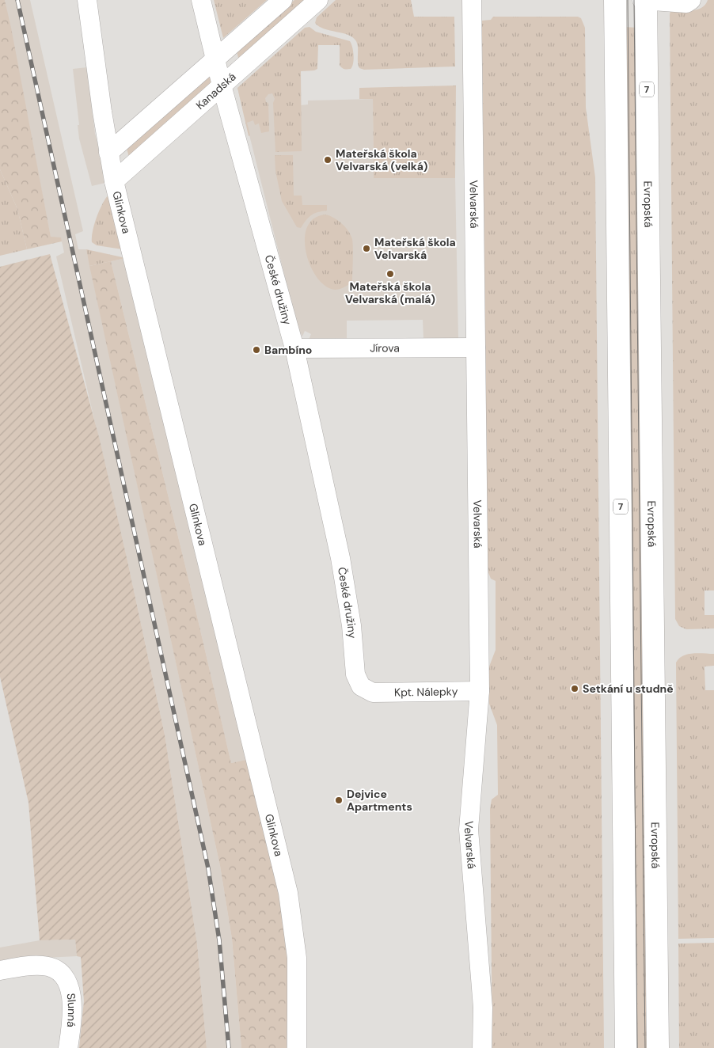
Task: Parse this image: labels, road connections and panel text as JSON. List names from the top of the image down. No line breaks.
{"streets":{"main road":["7","Evropská"],"street":["Kanadská","Velvarská","Glinkova","České družiny","Jírova","Kpt. Nálepky","Slunná"]},"crossings":[["Kanadská","Glinkova"],["Kanadská","České družiny"],["Velvarská","Jírova"],["Velvarská","Kpt. Nálepky"],["České družiny","Jírova"],["České družiny","Kpt. Nálepky"]],"places":["Mateřská škola Velvarská (velká)","Mateřská škola Velvarská","Mateřská škola Velvarská (malá)","Bambíno","Setkání u studně","Dejvice Apartments"]}
